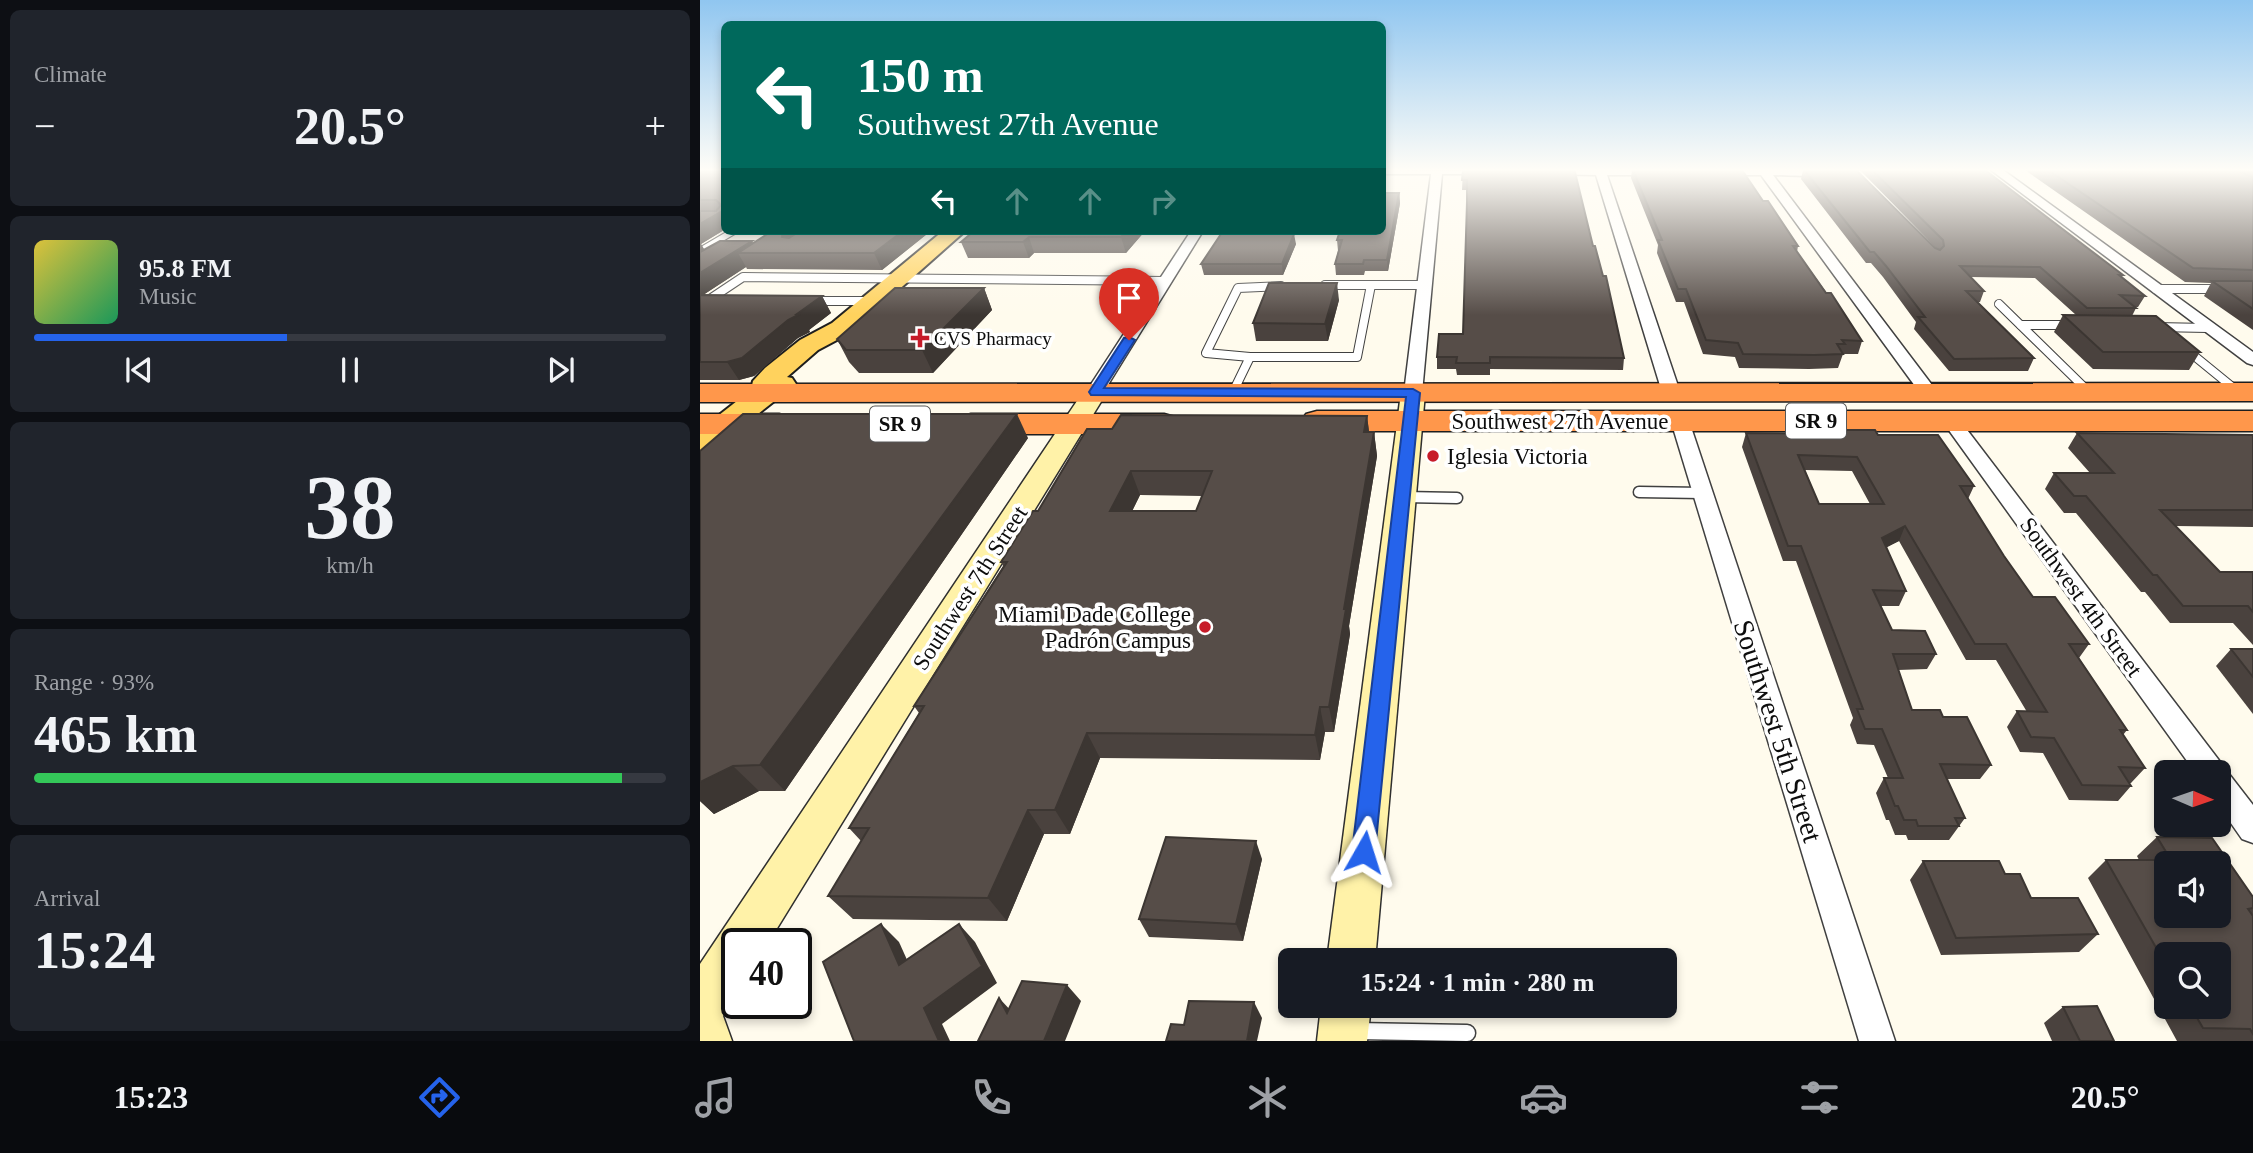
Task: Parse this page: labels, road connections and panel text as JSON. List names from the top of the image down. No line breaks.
{"streets":{"highway":["Southwest 27th Avenue","SR 9"],"main road":["Southwest 7th Street"],"street":["Southwest 4th Street","Southwest 5th Street"]},"crossings":[["Southwest 27th Avenue","SR 9"],["Southwest 27th Avenue","Southwest 7th Street"],["Southwest 27th Avenue","Southwest 4th Street"],["Southwest 27th Avenue","Southwest 5th Street"],["SR 9","Southwest 7th Street"],["SR 9","Southwest 5th Street"]],"places":{"health":["CVS Pharmacy"],"other":["Iglesia Victoria","Miami Dade College Padrón Campus"]},"north":"right","page":{"tile":["Climate",["38","km/h"],["Range · 93%","465 km"],["Arrival","15:24"]],"turn":["150 m","Southwest 27th Avenue"],"heat":["−","20.5°","+"],"song":["95.8 FM","Music"],"limit":"40","trip":"15:24 · 1 min · 280 m","tabs":["15:23","20.5°"]}}
